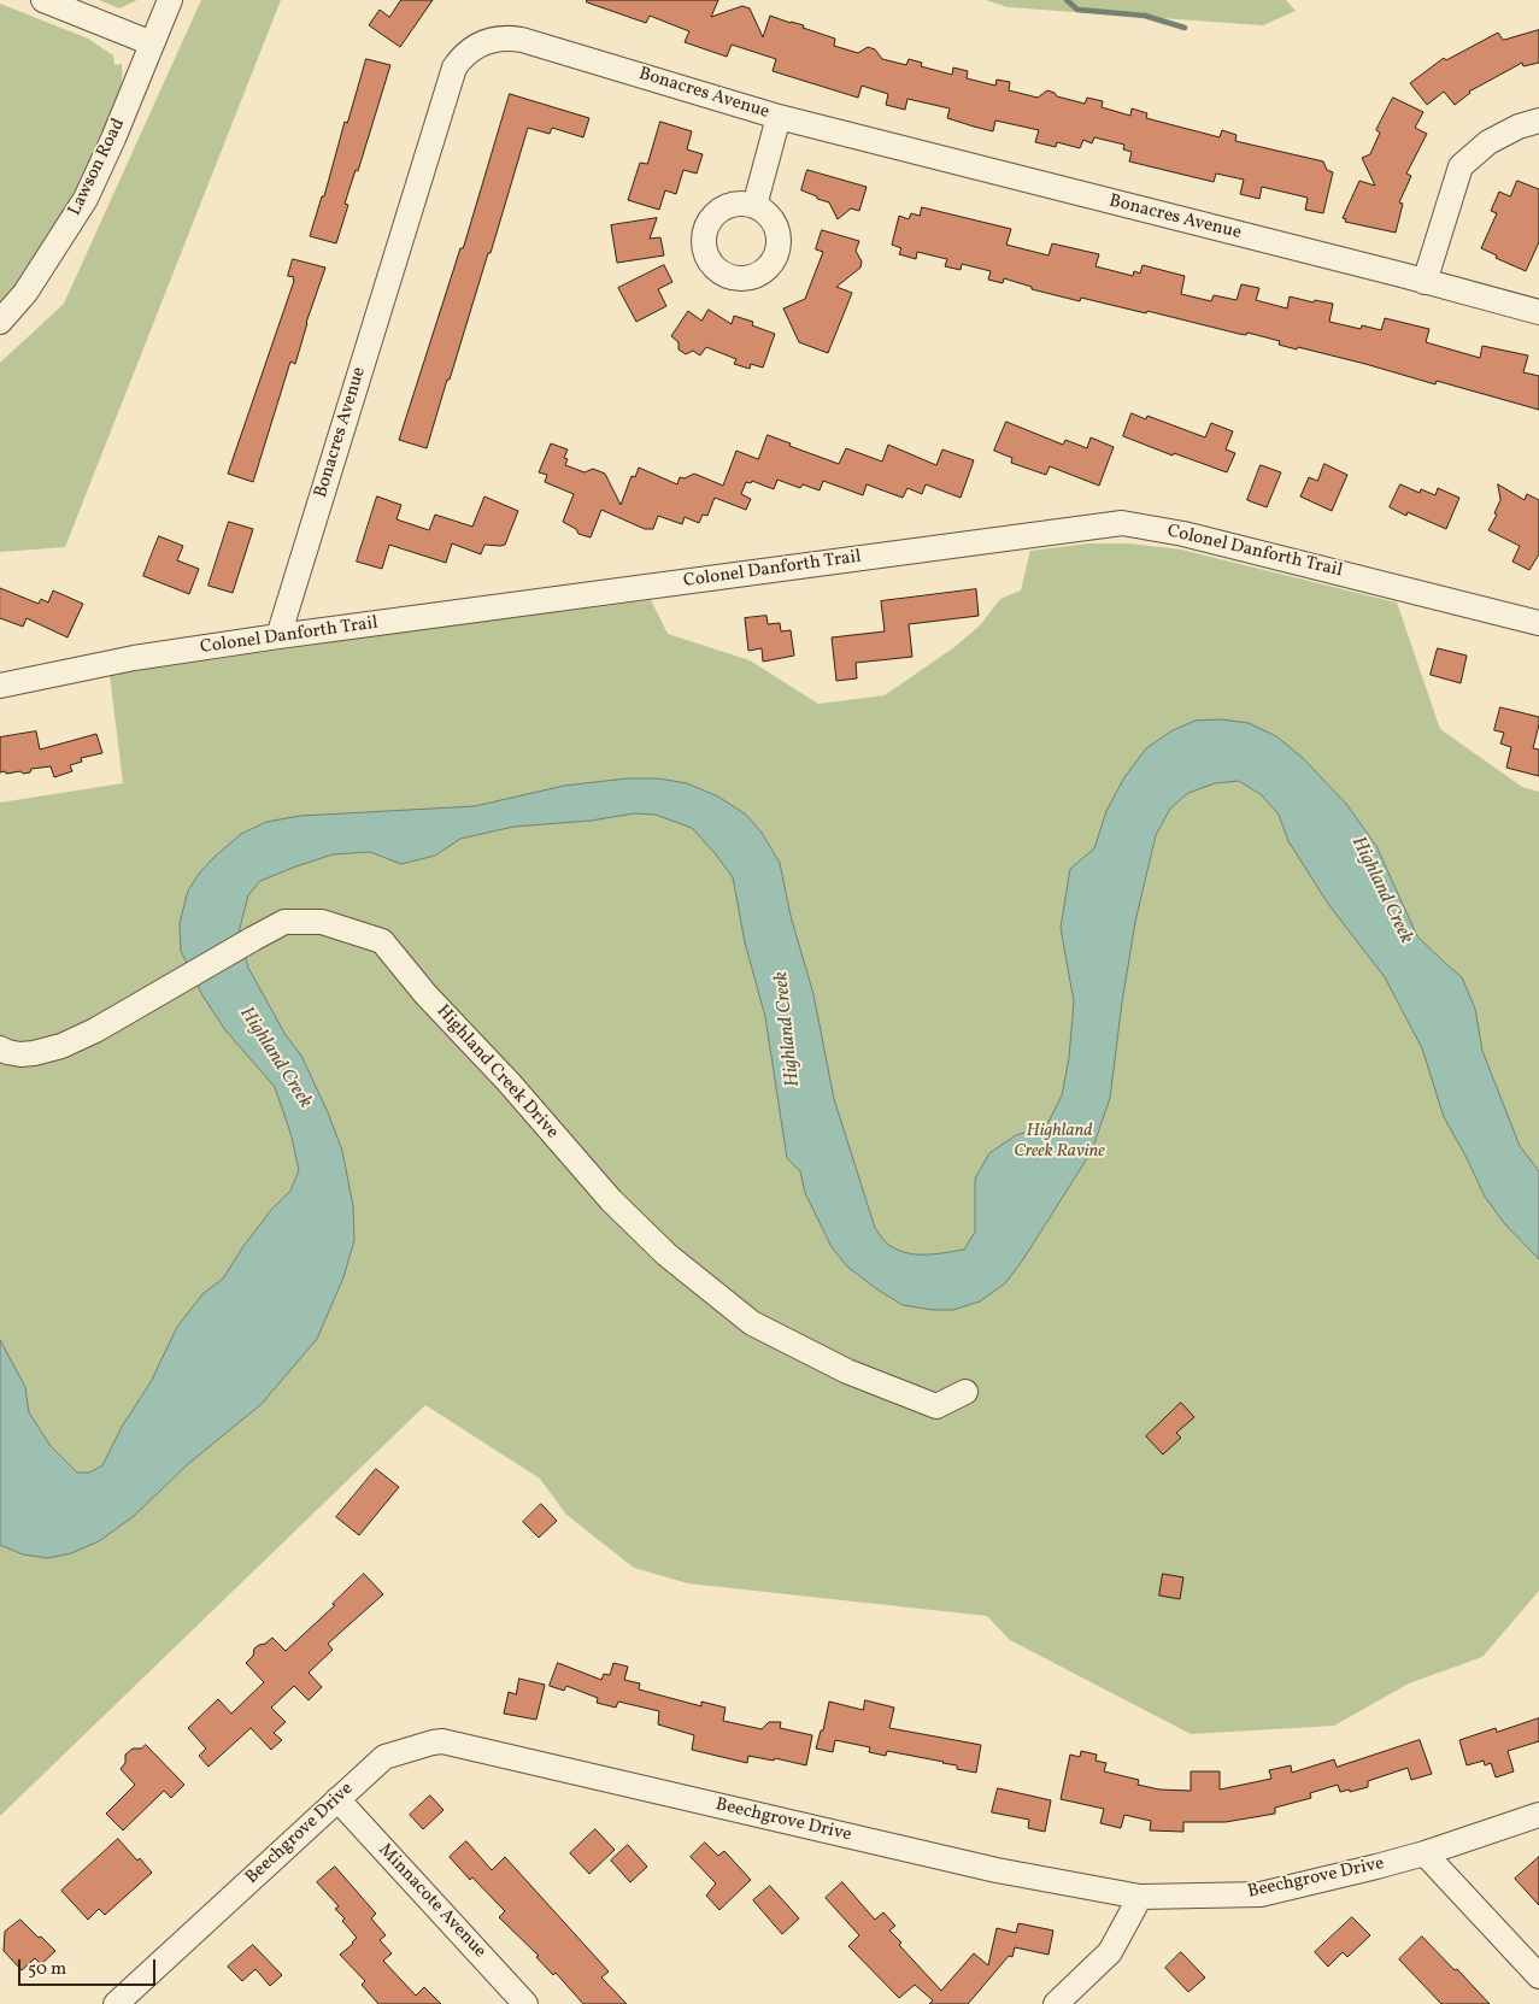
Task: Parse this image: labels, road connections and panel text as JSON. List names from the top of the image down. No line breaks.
{"streets":{"street":["Bonacres Avenue","Lawson Road","Colonel Danforth Trail","Highland Creek Drive","Beechgrove Drive","Minnacote Avenue"]},"crossings":[["Bonacres Avenue","Colonel Danforth Trail"],["Beechgrove Drive","Minnacote Avenue"]],"water":["Highland Creek"],"parks":["Highland Creek Ravine"],"scale_bar":"50 m"}
